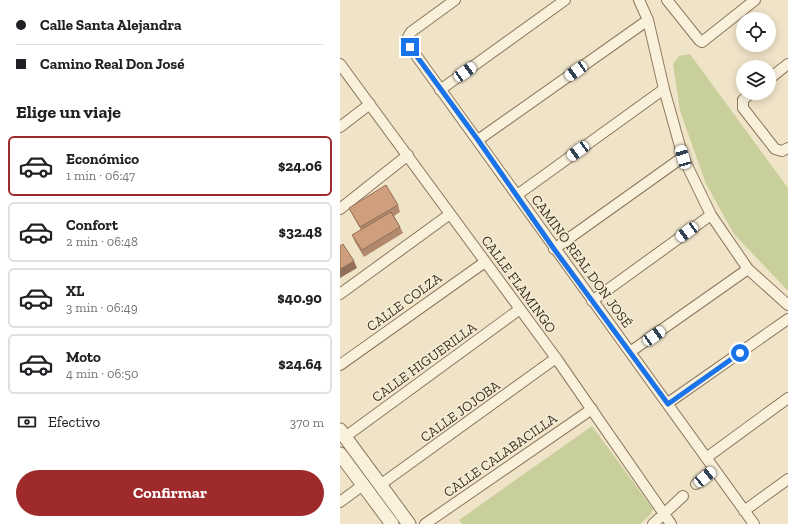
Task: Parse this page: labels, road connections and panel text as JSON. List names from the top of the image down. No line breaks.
{"streets":{"street":["CAMINO REAL DON JOSÉ","CALLE FLAMINGO","CALLE COLZA","CALLE HIGUERILLA","CALLE JOJOBA","CALLE CALABACILLA"]},"crossings":[["CALLE FLAMINGO","CALLE COLZA"],["CALLE FLAMINGO","CALLE HIGUERILLA"],["CALLE FLAMINGO","CALLE JOJOBA"],["CALLE FLAMINGO","CALLE CALABACILLA"]],"page":{"banner":["Calle Santa Alejandra","Camino Real Don José"],"heading":"Elige un viaje","list":[{"name":"Económico","note":"1 min · 06:47","value":"$24.06"},{"name":"Confort","note":"2 min · 06:48","value":"$32.48"},{"name":"XL","note":"3 min · 06:49","value":"$40.90"},{"name":"Moto","note":"4 min · 06:50","value":"$24.64"}],"pay":["Efectivo","370 m"],"buttons":"Confirmar"}}
